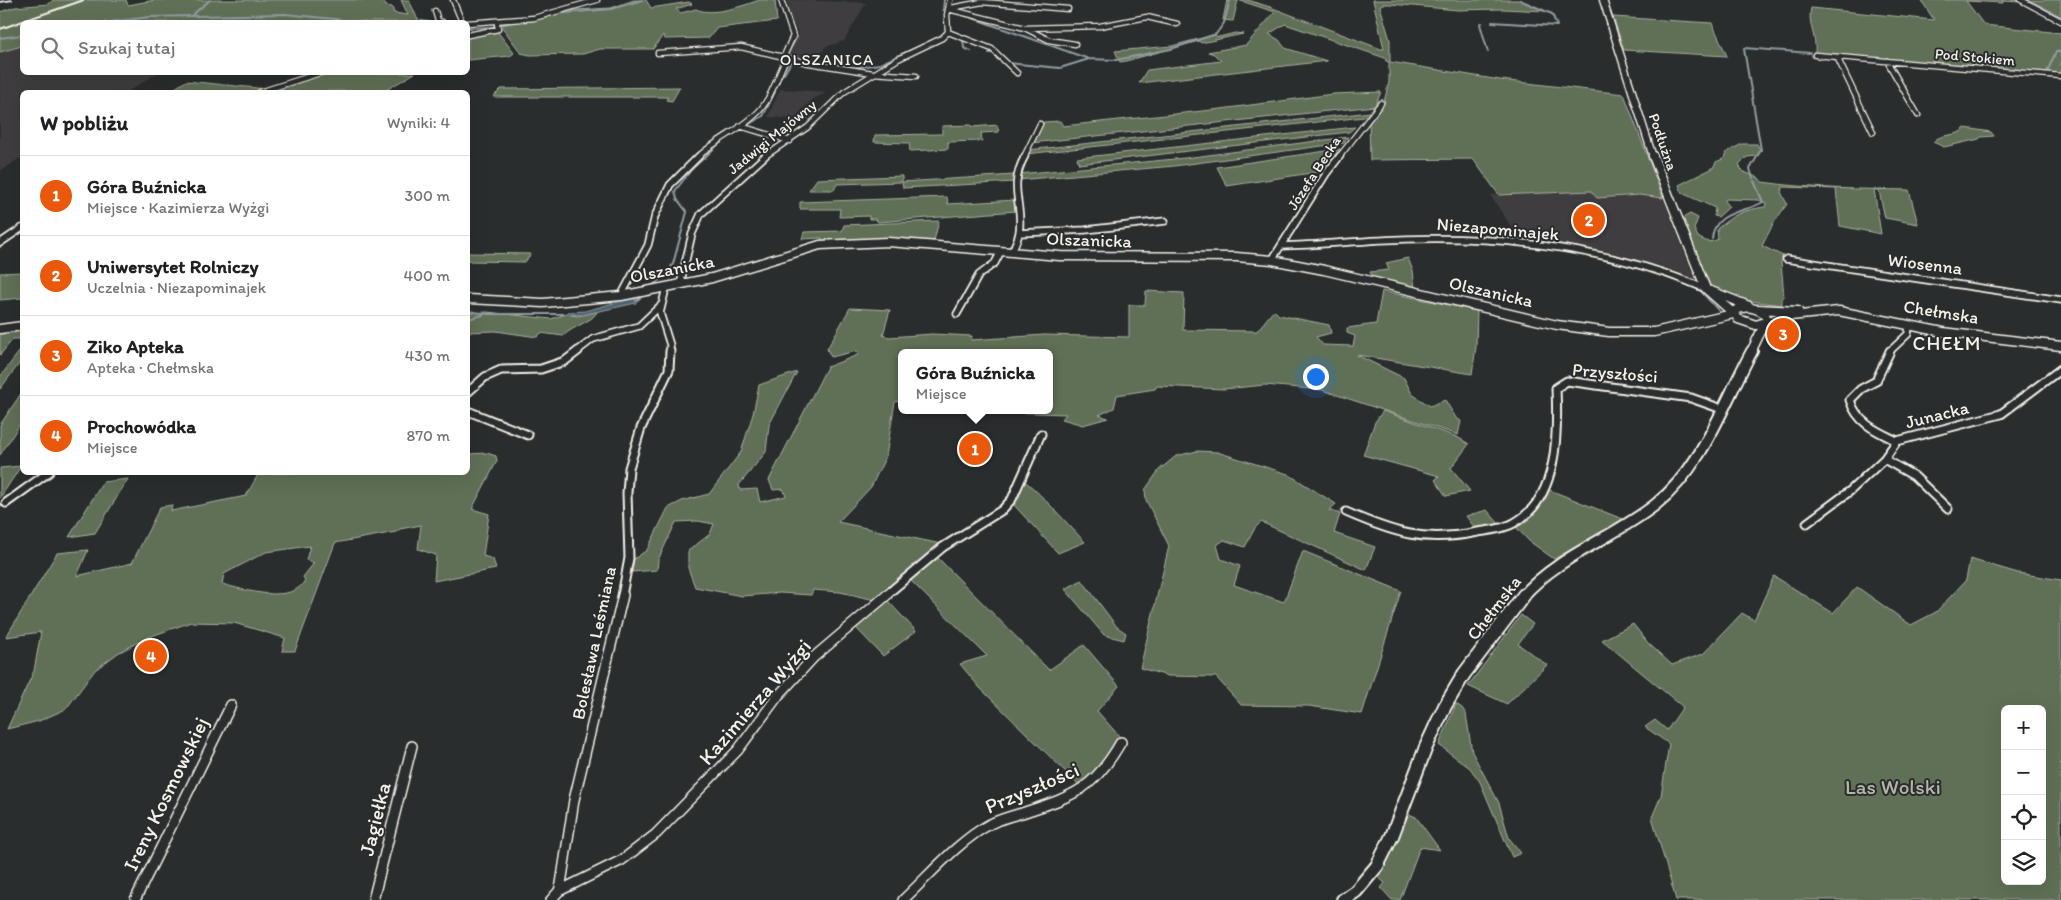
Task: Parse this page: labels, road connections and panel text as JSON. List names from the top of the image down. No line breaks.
{"streets":{"street":["Pod Stokiem","Jadwigi Majówny","Podłużna","Józefa Becka","Niezapominajek","Olszanicka","Wiosenna","Chełmska","Przyszłości","Junacka","Bolesława Leśmiana","Kazimierza Wyżgi","Ireny Kosmowskiej","Jagiełka"]},"crossings":[["Jadwigi Majówny","Olszanicka"],["Podłużna","Niezapominajek"],["Podłużna","Olszanicka"],["Józefa Becka","Niezapominajek"],["Józefa Becka","Olszanicka"],["Chełmska","Przyszłości"],["Bolesława Leśmiana","Kazimierza Wyżgi"]],"districts":["OLSZANICA","CHEŁM"],"parks":["Las Wolski"],"page":{"search":"Szukaj tutaj","heading":["W pobliżu","Wyniki: 4"],"list":[{"mark":"1","name":"Góra Buźnicka","note":"Miejsce · Kazimierza Wyżgi","value":"300 m"},{"mark":"2","name":"Uniwersytet Rolniczy","note":"Uczelnia · Niezapominajek","value":"400 m"},{"mark":"3","name":"Ziko Apteka","note":"Apteka · Chełmska","value":"430 m"},{"mark":"4","name":"Prochowódka","note":"Miejsce","value":"870 m"}],"pins":["2","3","1","4"],"popup":["Góra Buźnicka","Miejsce"],"map_buttons":["+","−"]}}
